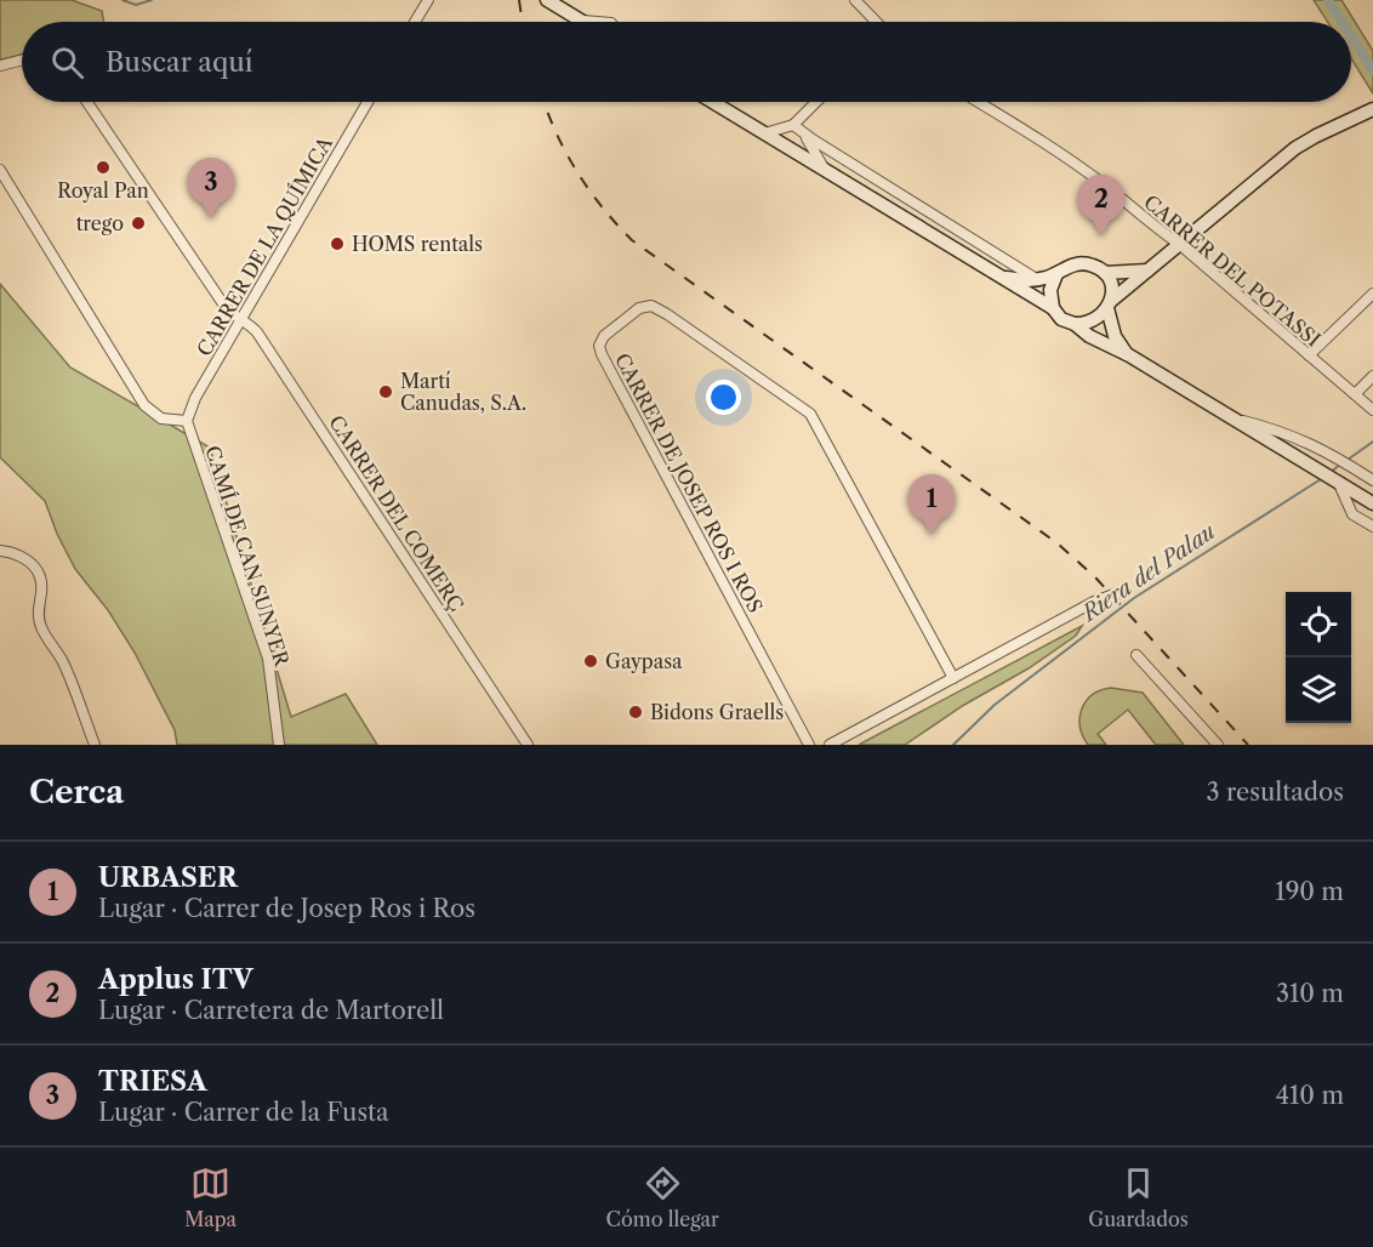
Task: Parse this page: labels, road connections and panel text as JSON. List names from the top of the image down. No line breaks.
{"streets":{"street":["CARRER DE LA QUÍMICA","CARRER DEL POTASSI","CARRER DE JOSEP ROS I ROS","CARRER DEL COMERÇ","CAMÍ DE CAN SUNYER"]},"crossings":[["CARRER DE LA QUÍMICA","CARRER DEL COMERÇ"],["CARRER DE LA QUÍMICA","CAMÍ DE CAN SUNYER"]],"water":["Riera del Palau"],"places":["Royal Pan","trego","HOMS rentals","Martí Canudas, S.A.","Gaypasa","Bidons Graells"],"page":{"search":"Buscar aquí","pins":["3","2","1"],"heading":["Cerca","3 resultados"],"list":[{"mark":"1","name":"URBASER","note":"Lugar · Carrer de Josep Ros i Ros","value":"190 m"},{"mark":"2","name":"Applus ITV","note":"Lugar · Carretera de Martorell","value":"310 m"},{"mark":"3","name":"TRIESA","note":"Lugar · Carrer de la Fusta","value":"410 m"}],"nav":["Mapa","Cómo llegar","Guardados"]}}
